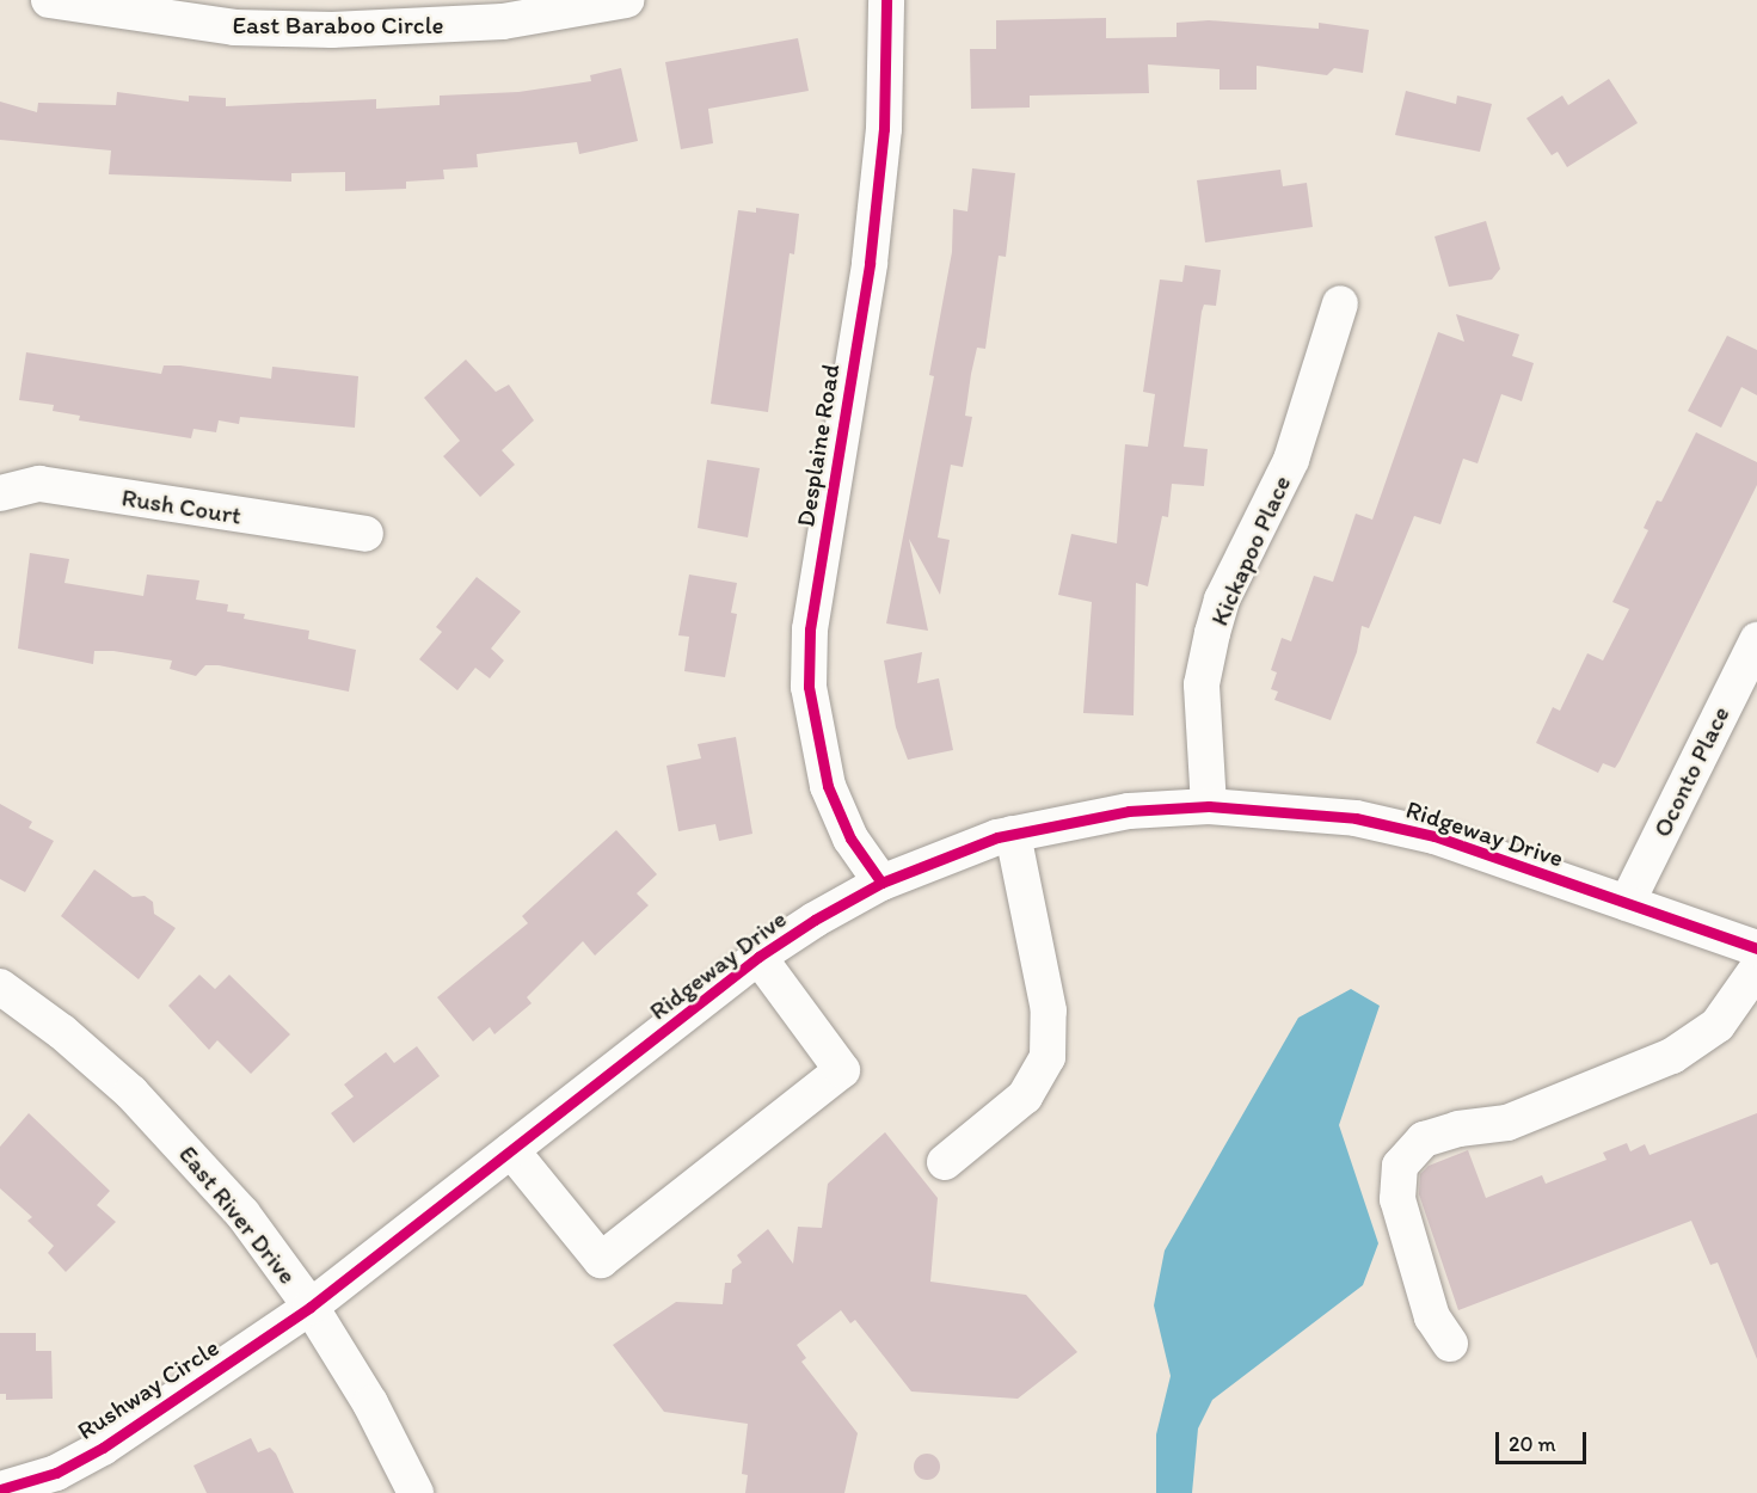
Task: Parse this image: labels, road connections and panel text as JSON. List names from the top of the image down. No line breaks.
{"streets":{"street":["East Baraboo Circle","Desplaine Road","Rush Court","Kickapoo Place","Oconto Place","Ridgeway Drive","East River Drive","Rushway Circle"]},"crossings":[["Desplaine Road","Ridgeway Drive"],["Kickapoo Place","Ridgeway Drive"],["Oconto Place","Ridgeway Drive"],["Ridgeway Drive","East River Drive"],["Ridgeway Drive","Rushway Circle"],["East River Drive","Rushway Circle"]],"scale_bar":"20 m"}
